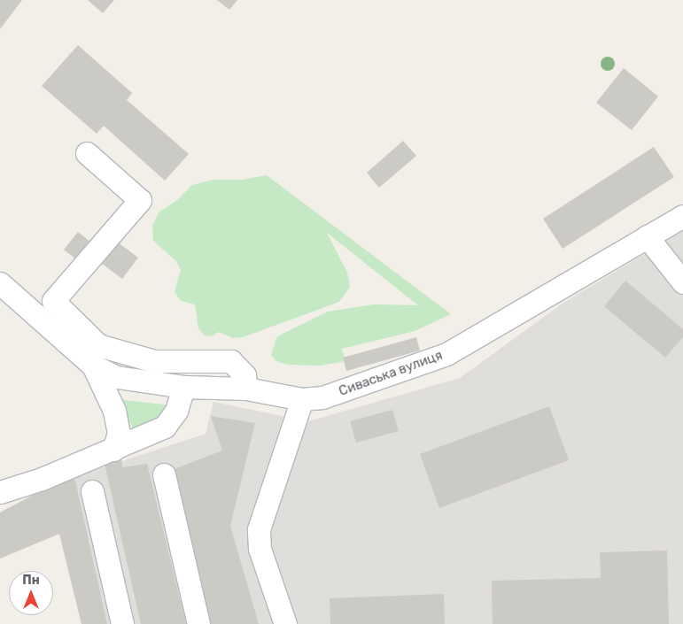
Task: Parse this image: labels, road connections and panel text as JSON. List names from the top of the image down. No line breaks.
{"streets":{"street":["Сиваська вулиця"]},"north":"top"}
